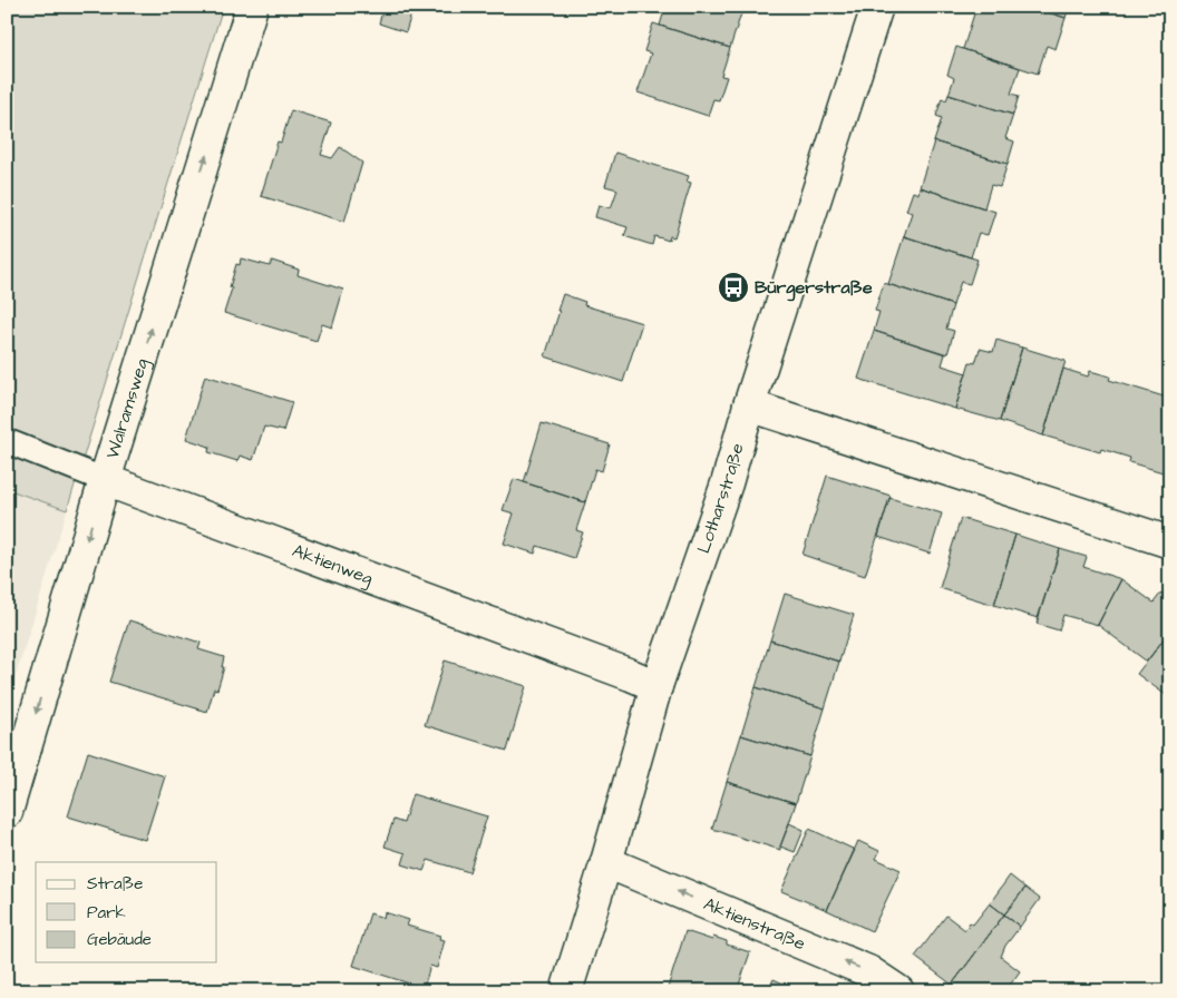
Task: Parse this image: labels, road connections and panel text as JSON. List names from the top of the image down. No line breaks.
{"streets":{"street":["Walramsweg","Lotharstraße","Aktienweg","Aktienstraße"]},"crossings":[["Walramsweg","Aktienweg"],["Lotharstraße","Aktienweg"],["Lotharstraße","Aktienstraße"]],"one_way":["Aktienstraße"],"places":{"bus stop":["Bürgerstraße"]},"legend":["Straße","Park","Gebäude"]}
